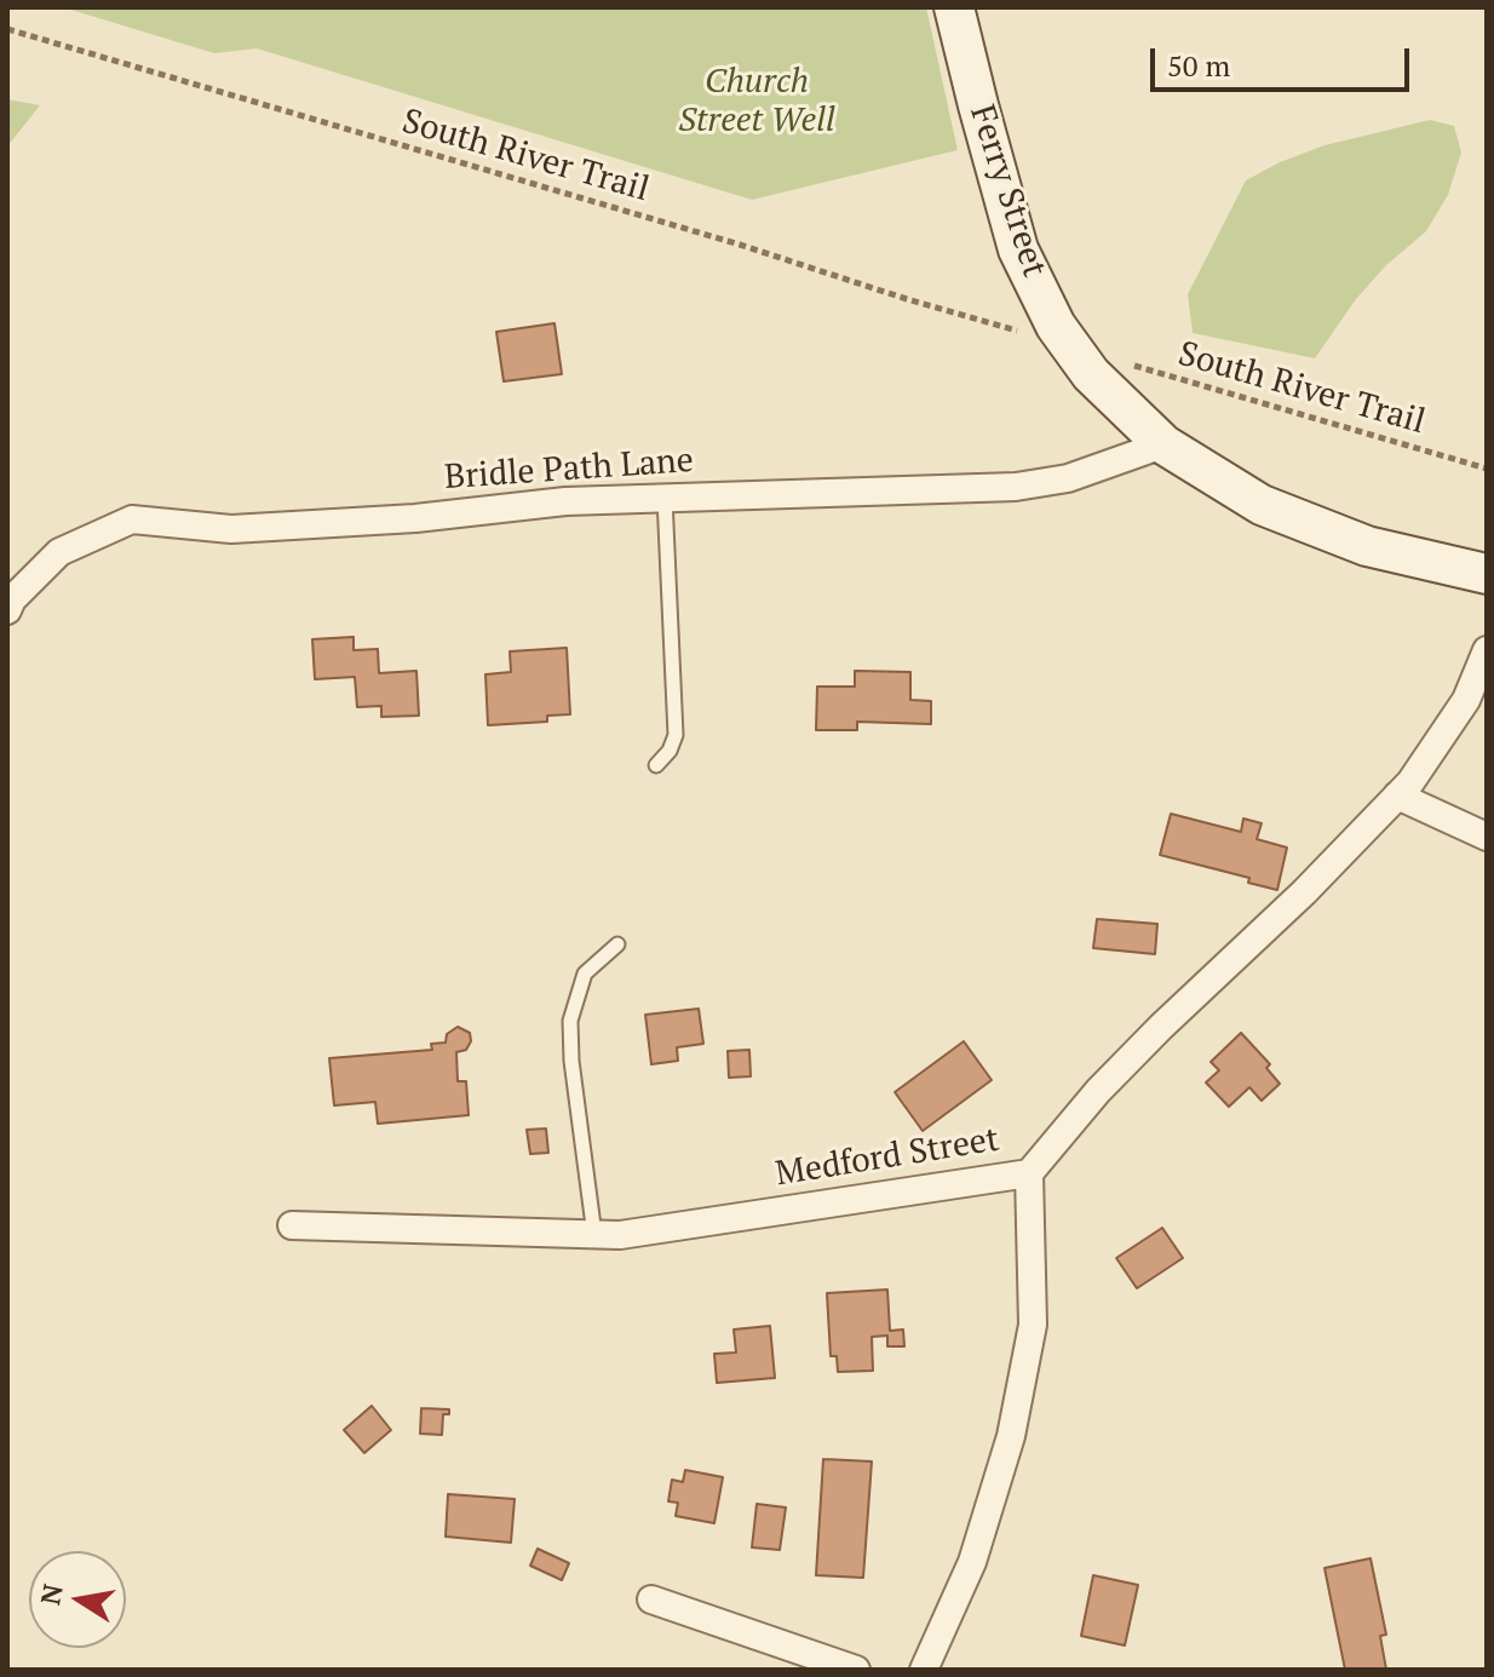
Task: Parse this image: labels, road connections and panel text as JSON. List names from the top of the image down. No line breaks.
{"streets":{"main road":["Ferry Street"],"street":["Bridle Path Lane","Medford Street"],"path":["South River Trail"]},"crossings":[["Ferry Street","Bridle Path Lane"]],"parks":["Church Street Well"],"scale_bar":"50 m","north":"left"}
